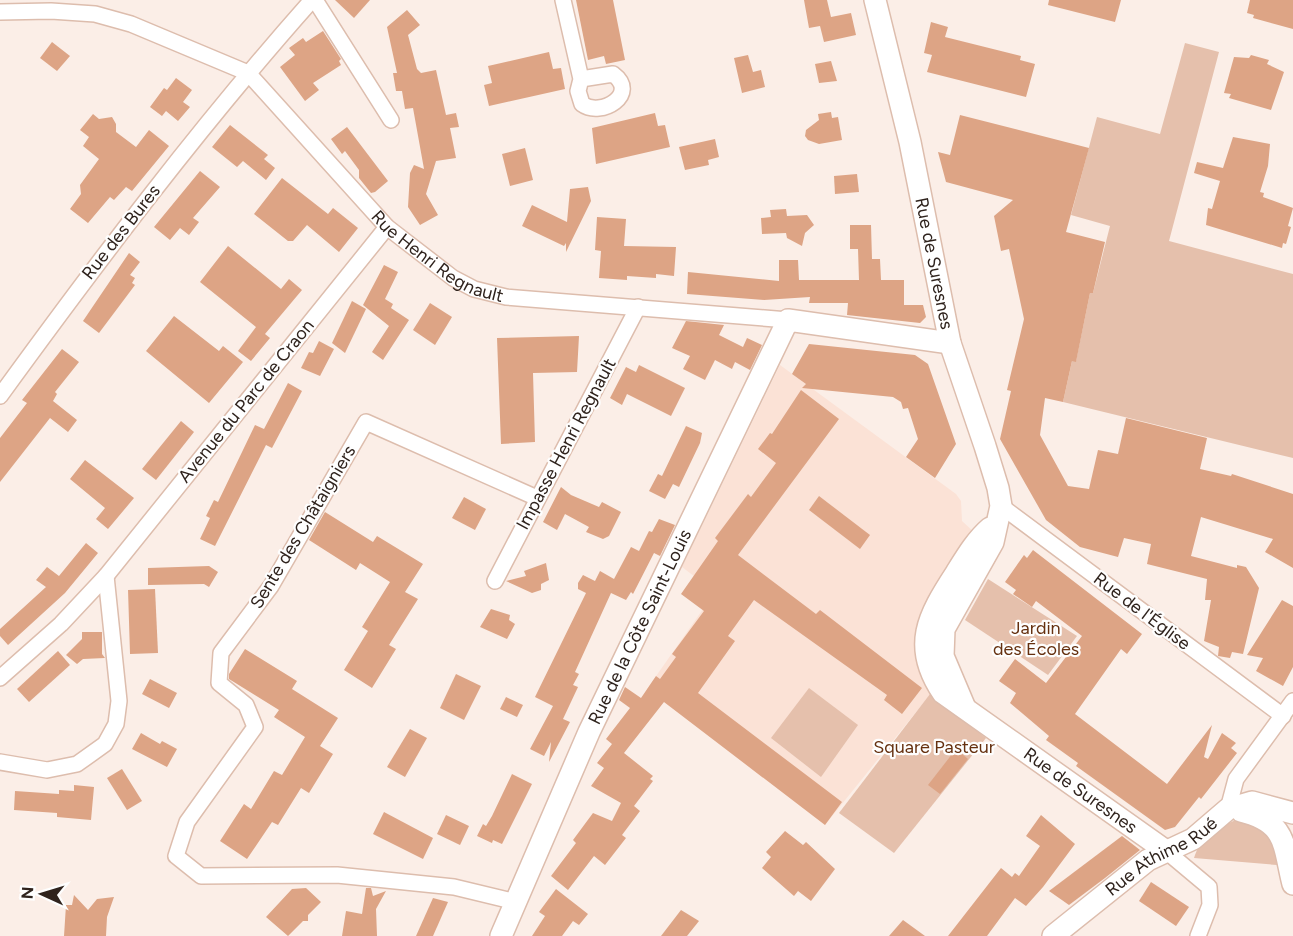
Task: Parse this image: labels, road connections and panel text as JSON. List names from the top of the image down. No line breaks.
{"streets":{"street":["Rue des Bures","Rue Henri Regnault","Rue de Suresnes","Avenue du Parc de Craon","Impasse Henri Regnault","Sente des Châtaigniers","Rue de l'Église","Rue de la Côte Saint-Louis","Rue Athime Rué"]},"crossings":[["Rue des Bures","Rue Henri Regnault"],["Rue Henri Regnault","Rue de Suresnes"],["Rue Henri Regnault","Avenue du Parc de Craon"],["Rue Henri Regnault","Impasse Henri Regnault"],["Rue Henri Regnault","Rue de la Côte Saint-Louis"],["Rue de Suresnes","Rue de l'Église"],["Rue de Suresnes","Rue Athime Rué"],["Impasse Henri Regnault","Sente des Châtaigniers"],["Sente des Châtaigniers","Rue de la Côte Saint-Louis"],["Rue de l'Église","Rue Athime Rué"]],"parks":["Jardin des Écoles","Square Pasteur"],"north":"left"}
